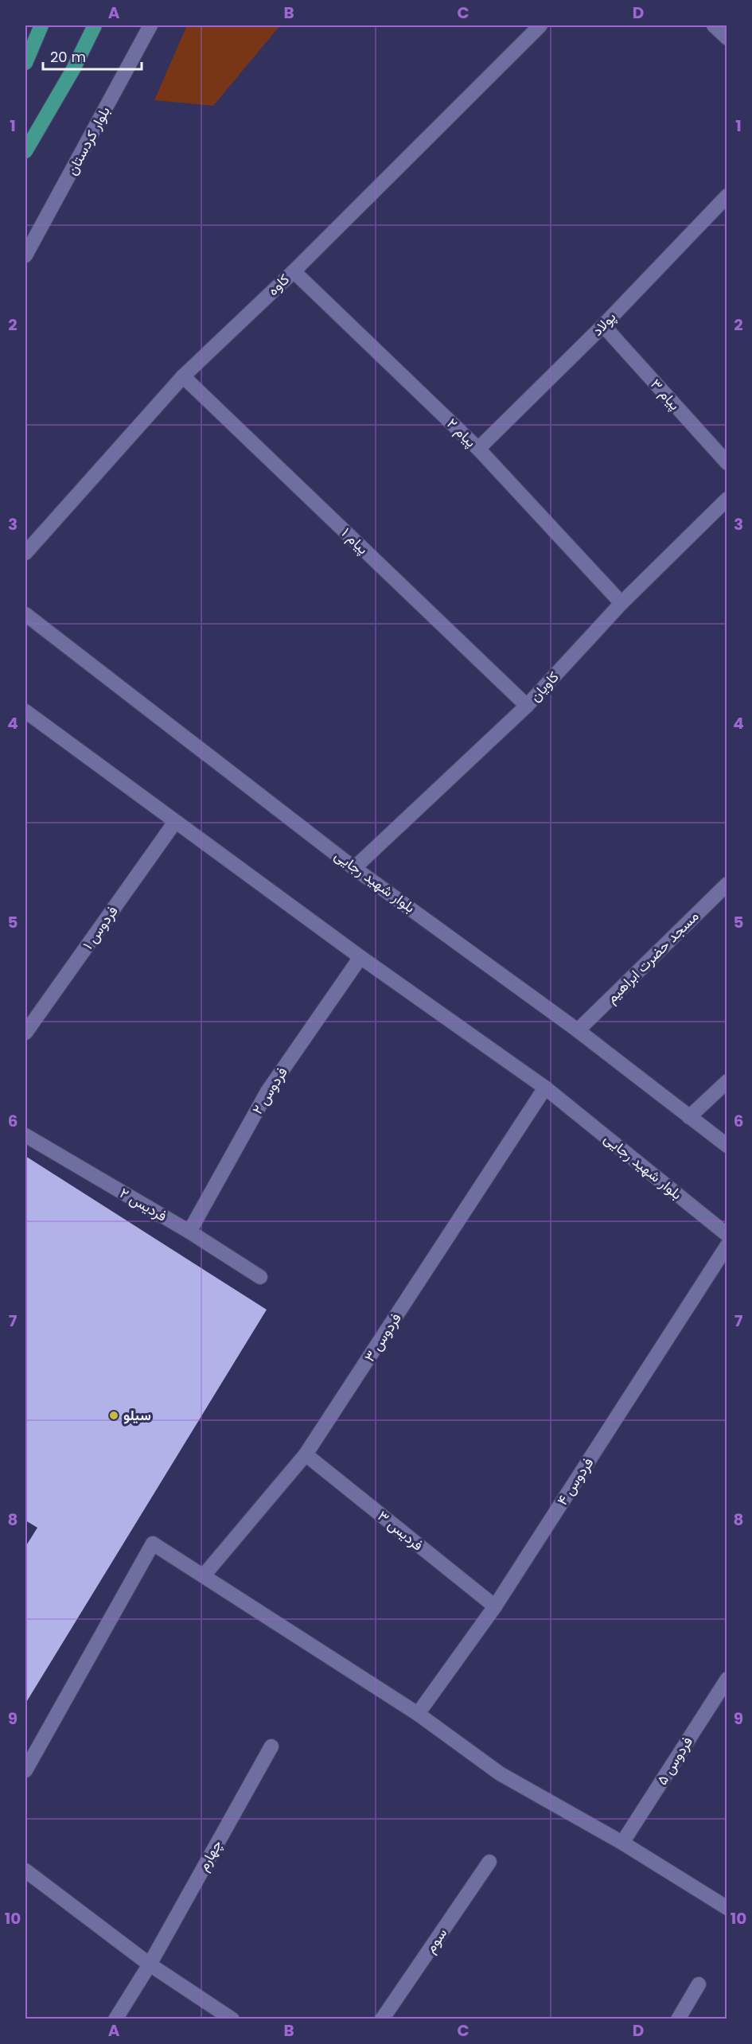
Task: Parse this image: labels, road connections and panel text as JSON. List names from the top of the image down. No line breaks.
{"streets":{"street":["بلوار کردستان","کاوه","پولاد","پیام ۳","پیام ۲","پیام ۱","کاویان","بلوار شهید رجایی","فردوس ۱","مسجد حضرت ابراهیم","فردوس ۲","فردیس ۲","فردوس ۳","فردوس ۴","فردیس ۳","فردوس ۵","چهارم","سوم"]},"crossings":[["کاوه","پیام ۲"],["کاوه","پیام ۱"],["پولاد","پیام ۳"],["پولاد","پیام ۲"],["پیام ۲","کاویان"],["پیام ۱","کاویان"],["کاویان","بلوار شهید رجایی"],["بلوار شهید رجایی","فردوس ۱"],["بلوار شهید رجایی","مسجد حضرت ابراهیم"],["بلوار شهید رجایی","فردوس ۲"],["بلوار شهید رجایی","فردوس ۳"],["فردوس ۲","فردیس ۲"],["فردوس ۳","فردیس ۳"],["فردوس ۴","فردیس ۳"]],"places":["سیلو"],"scale_bar":"20 m","grid":{"columns":["A","B","C","D"],"rows":["1","2","3","4","5","6","7","8","9","10"]}}
